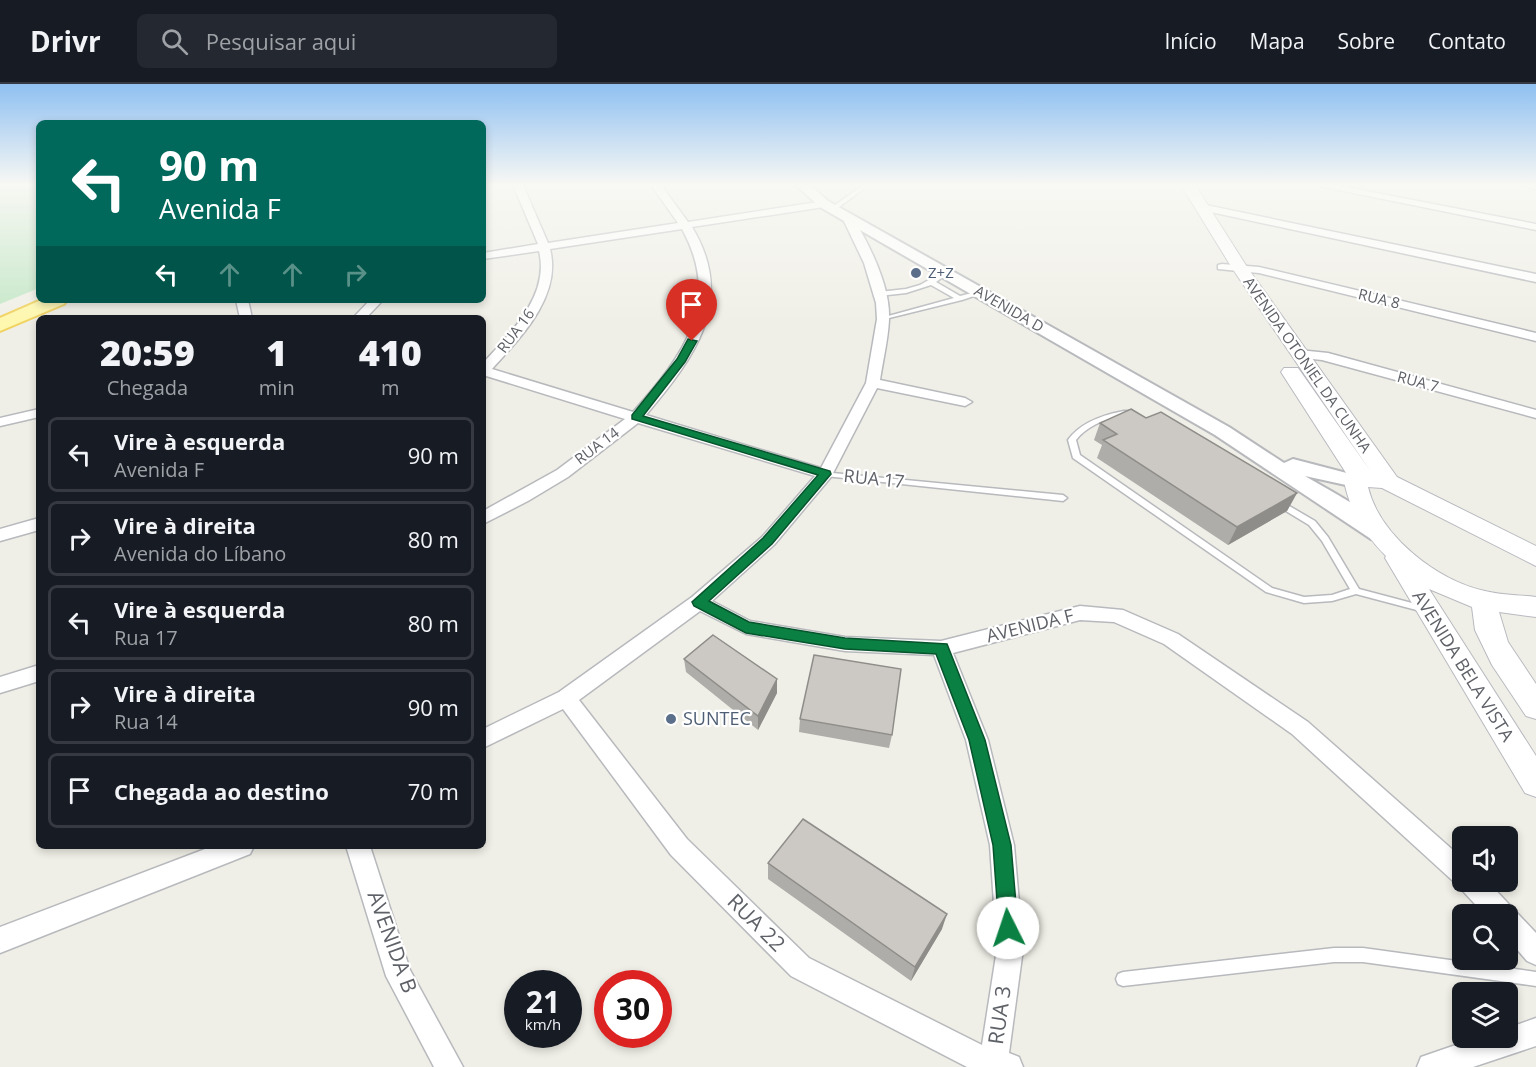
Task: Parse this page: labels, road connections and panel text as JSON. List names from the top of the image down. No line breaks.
{"streets":{"main road":["AVENIDA OTONIEL DA CUNHA","AVENIDA BELA VISTA"],"street":["RUA 8","AVENIDA D","RUA 16","RUA 7","RUA 14","RUA 17","AVENIDA F","RUA 22","AVENIDA B","RUA 3"]},"crossings":[["RUA 8","AVENIDA OTONIEL DA CUNHA"],["AVENIDA D","AVENIDA OTONIEL DA CUNHA"],["AVENIDA D","AVENIDA BELA VISTA"],["AVENIDA OTONIEL DA CUNHA","RUA 7"],["AVENIDA OTONIEL DA CUNHA","AVENIDA BELA VISTA"],["RUA 14","RUA 17"],["AVENIDA F","RUA 3"],["RUA 22","RUA 3"]],"places":["Z+Z","SUNTEC"],"page":{"header":"Drivr","search":"Pesquisar aqui","nav":["Início","Mapa","Sobre","Contato"],"turn":["90 m","Avenida F"],"eta":["20:59","Chegada","1","min","410","m"],"list":[{"name":"Vire à esquerda","note":"Avenida F","value":"90 m"},{"name":"Vire à direita","note":"Avenida do Líbano","value":"80 m"},{"name":"Vire à esquerda","note":"Rua 17","value":"80 m"},{"name":"Vire à direita","note":"Rua 14","value":"90 m"},{"name":"Chegada ao destino","value":"70 m"}],"speed":"21 km/h","limit":"30"}}
